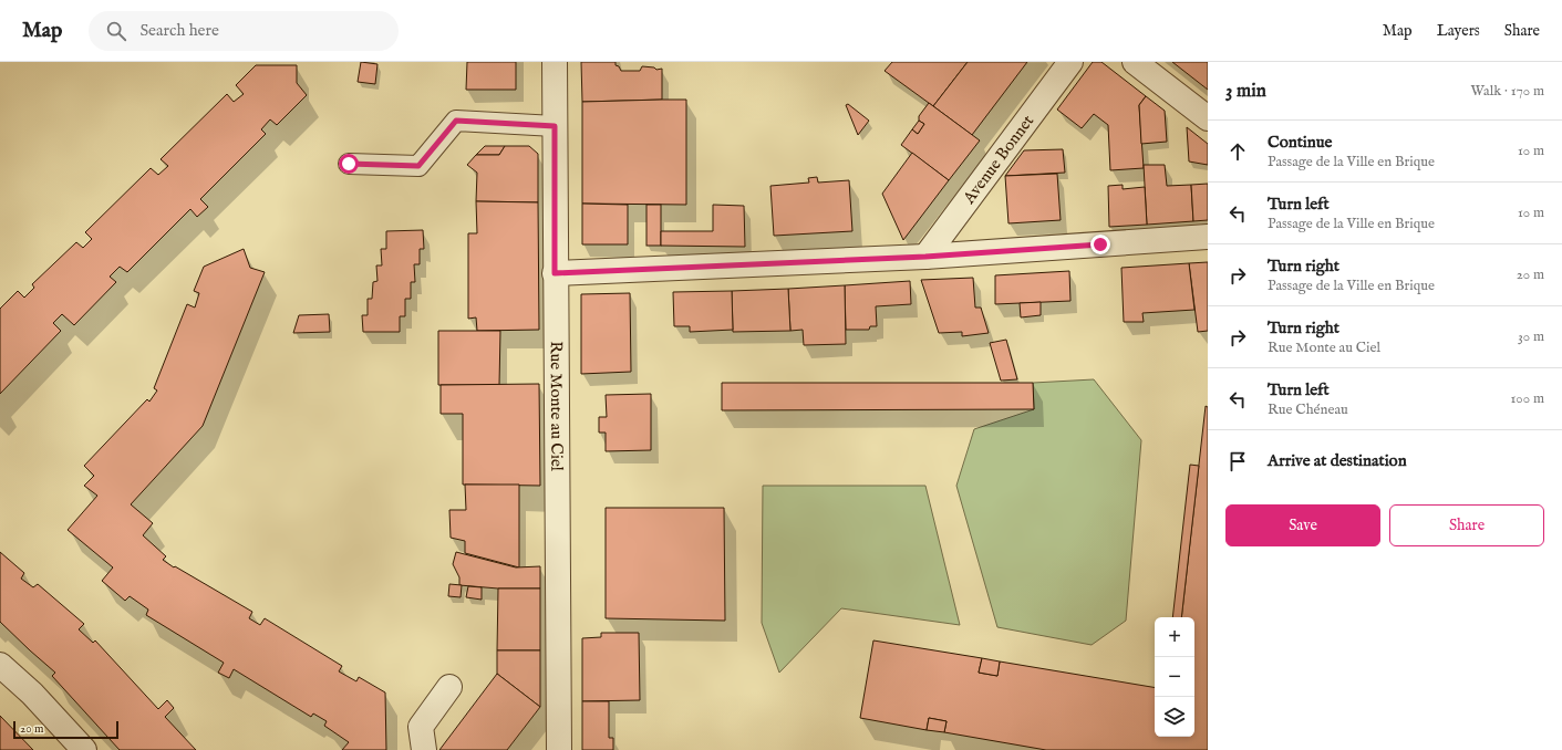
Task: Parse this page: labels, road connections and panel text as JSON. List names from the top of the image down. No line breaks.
{"streets":{"street":["Avenue Bonnet","Rue Monte au Ciel"]},"scale_bar":"20 m","page":{"header":"Map","search":"Search here","nav":["Map","Layers","Share"],"heading":["3 min","Walk · 170 m"],"list":[["Continue","Passage de la Ville en Brique","10 m"],["Turn left","Passage de la Ville en Brique","10 m"],["Turn right","Passage de la Ville en Brique","20 m"],["Turn right","Rue Monte au Ciel","30 m"],["Turn left","Rue Chéneau","100 m"],"Arrive at destination"],"buttons":["Save","Share"],"map_buttons":["+","−"],"scale":"20 m"}}
